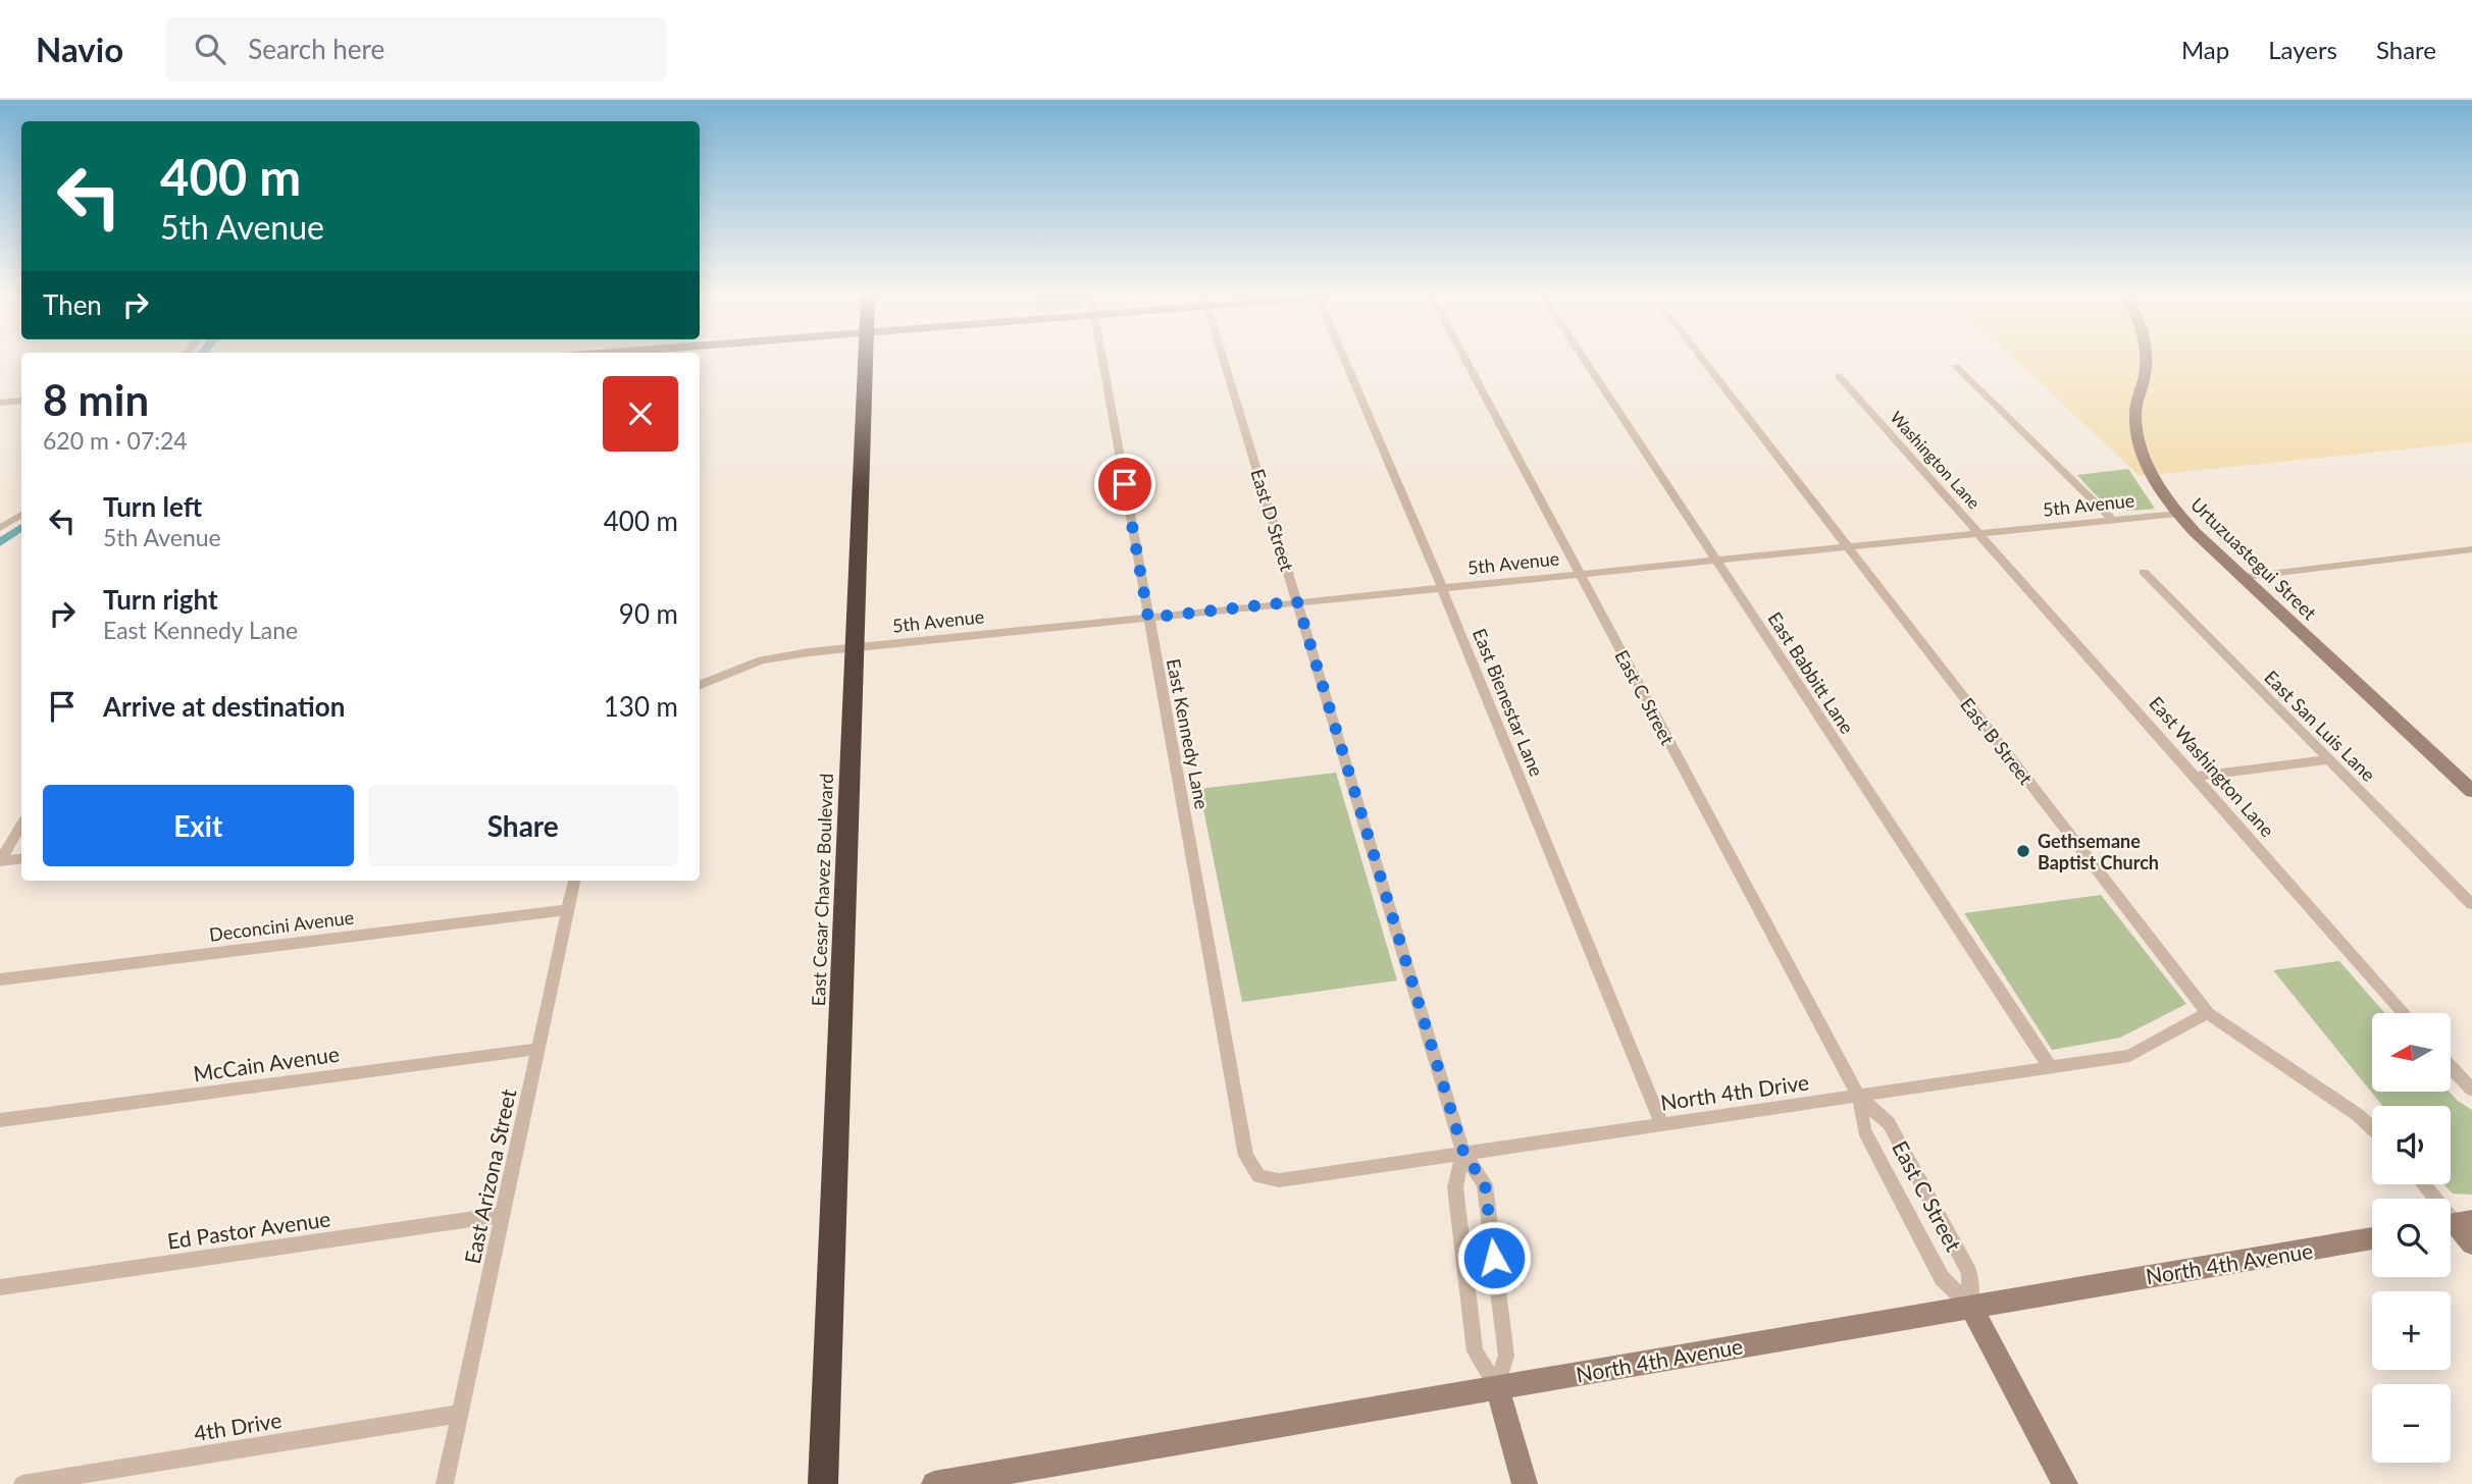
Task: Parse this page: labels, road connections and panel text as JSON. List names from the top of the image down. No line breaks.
{"streets":{"highway":["East Cesar Chavez Boulevard"],"street":["Washington Lane","5th Avenue","East D Street","Urtuzuastegui Street","East Babbitt Lane","East C Street","East Bienestar Lane","East San Luis Lane","East Kennedy Lane","East B Street","East Washington Lane","Deconcini Avenue","McCain Avenue","North 4th Drive","East Arizona Street","Ed Pastor Avenue","North 4th Avenue","4th Drive"]},"crossings":[["Washington Lane","5th Avenue"],["Washington Lane","East Washington Lane"],["5th Avenue","East D Street"],["5th Avenue","Urtuzuastegui Street"],["5th Avenue","East Babbitt Lane"],["5th Avenue","East C Street"],["5th Avenue","East Bienestar Lane"],["5th Avenue","East Kennedy Lane"],["5th Avenue","East B Street"],["5th Avenue","East Washington Lane"],["5th Avenue","East Cesar Chavez Boulevard"],["East D Street","North 4th Drive"],["East D Street","North 4th Avenue"],["East Babbitt Lane","North 4th Drive"],["East C Street","North 4th Drive"],["East C Street","North 4th Avenue"],["East Bienestar Lane","North 4th Drive"],["East Kennedy Lane","North 4th Drive"],["East B Street","North 4th Drive"],["Deconcini Avenue","East Arizona Street"],["McCain Avenue","East Arizona Street"],["East Arizona Street","Ed Pastor Avenue"],["East Arizona Street","4th Drive"]],"places":["Gethsemane Baptist Church"],"north":"left","page":{"header":"Navio","search":"Search here","nav":["Map","Layers","Share"],"turn":["400 m","5th Avenue"],"then":"Then","heading":["8 min","620 m · 07:24"],"list":[{"name":"Turn left","note":"5th Avenue","value":"400 m"},{"name":"Turn right","note":"East Kennedy Lane","value":"90 m"},{"name":"Arrive at destination","value":"130 m"}],"buttons":["Exit","Share"],"map_buttons":["+","−"]}}
